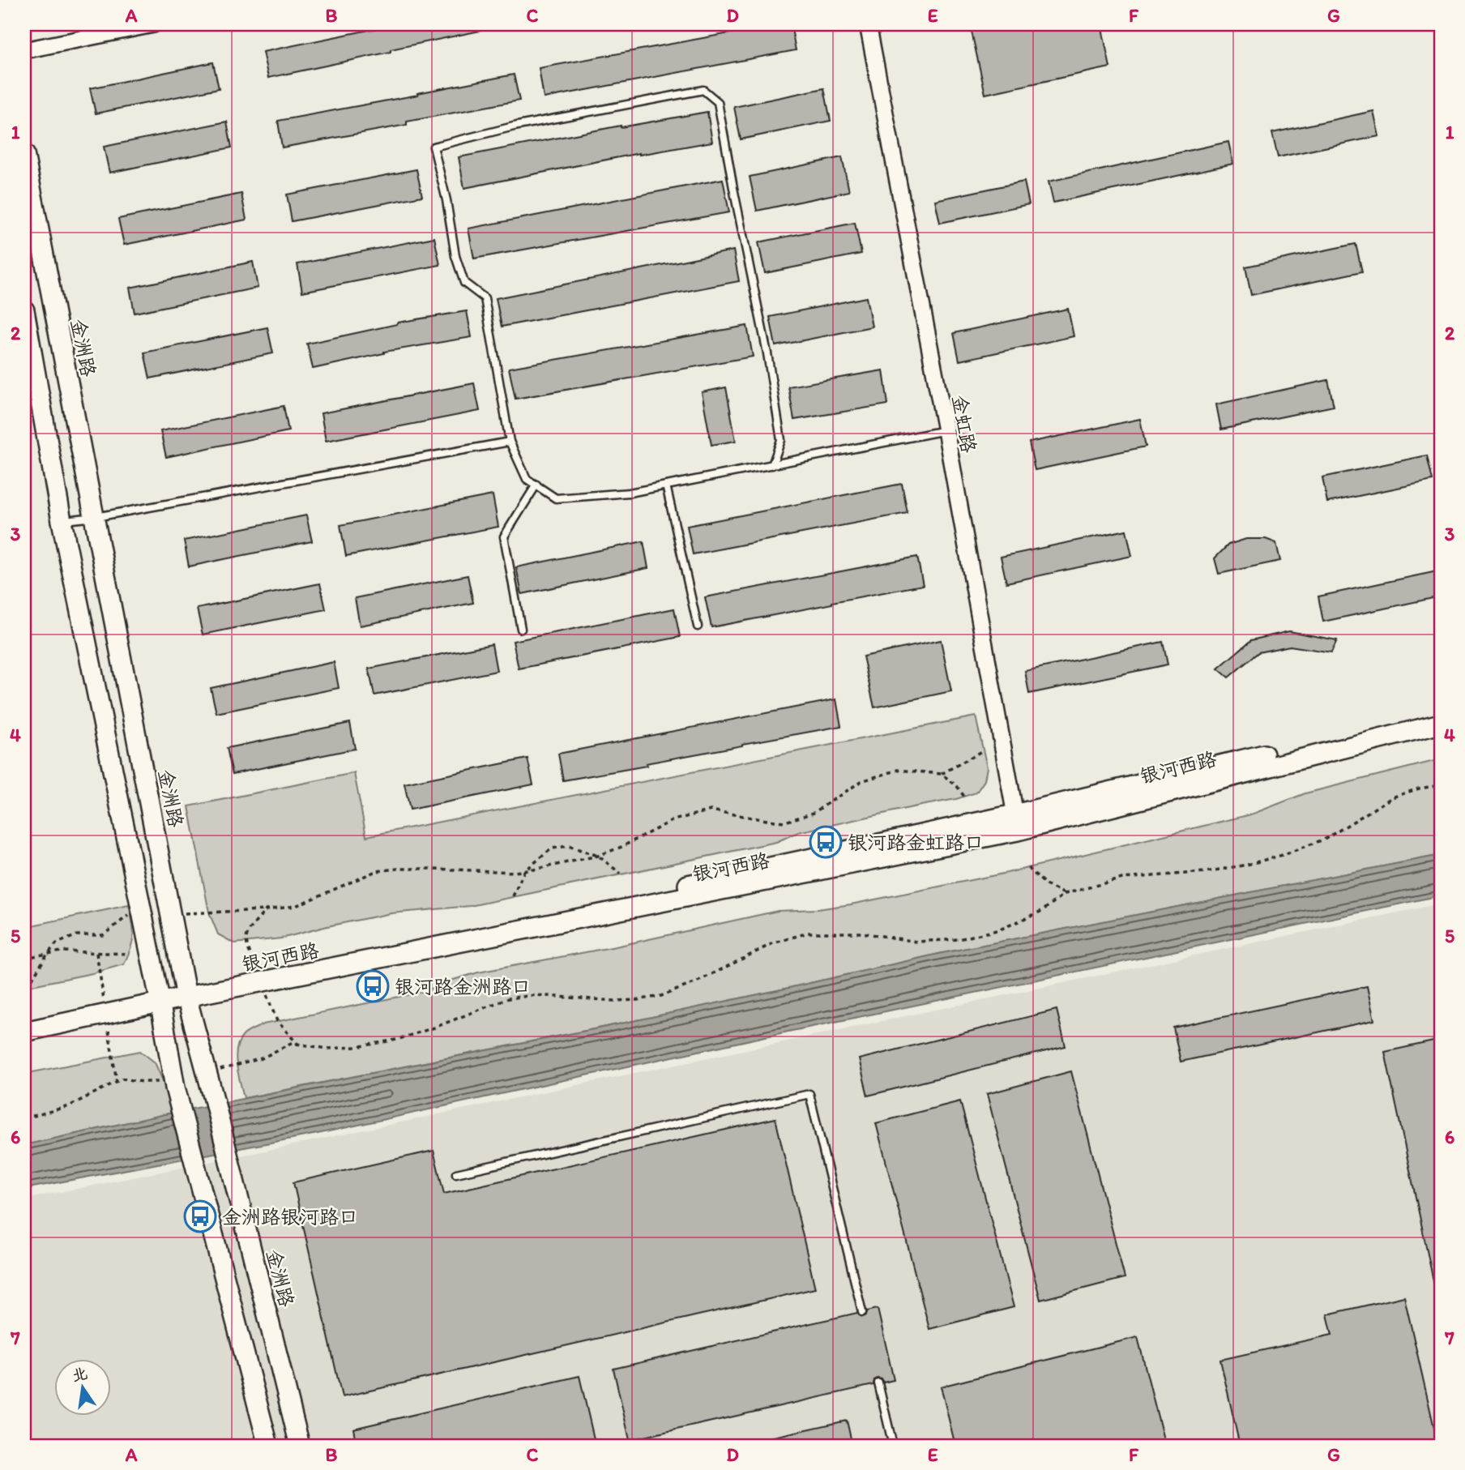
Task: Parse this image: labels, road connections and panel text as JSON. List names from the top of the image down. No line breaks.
{"streets":{"main road":["金洲路","银河西路"],"street":["金虹路"]},"crossings":[["金洲路","银河西路"],["金虹路","银河西路"]],"places":{"bus stop":["银河路金虹路口","银河路金洲路口","金洲路银河路口"]},"north":"top","grid":{"columns":["A","B","C","D","E","F","G"],"rows":["1","2","3","4","5","6","7"]}}
